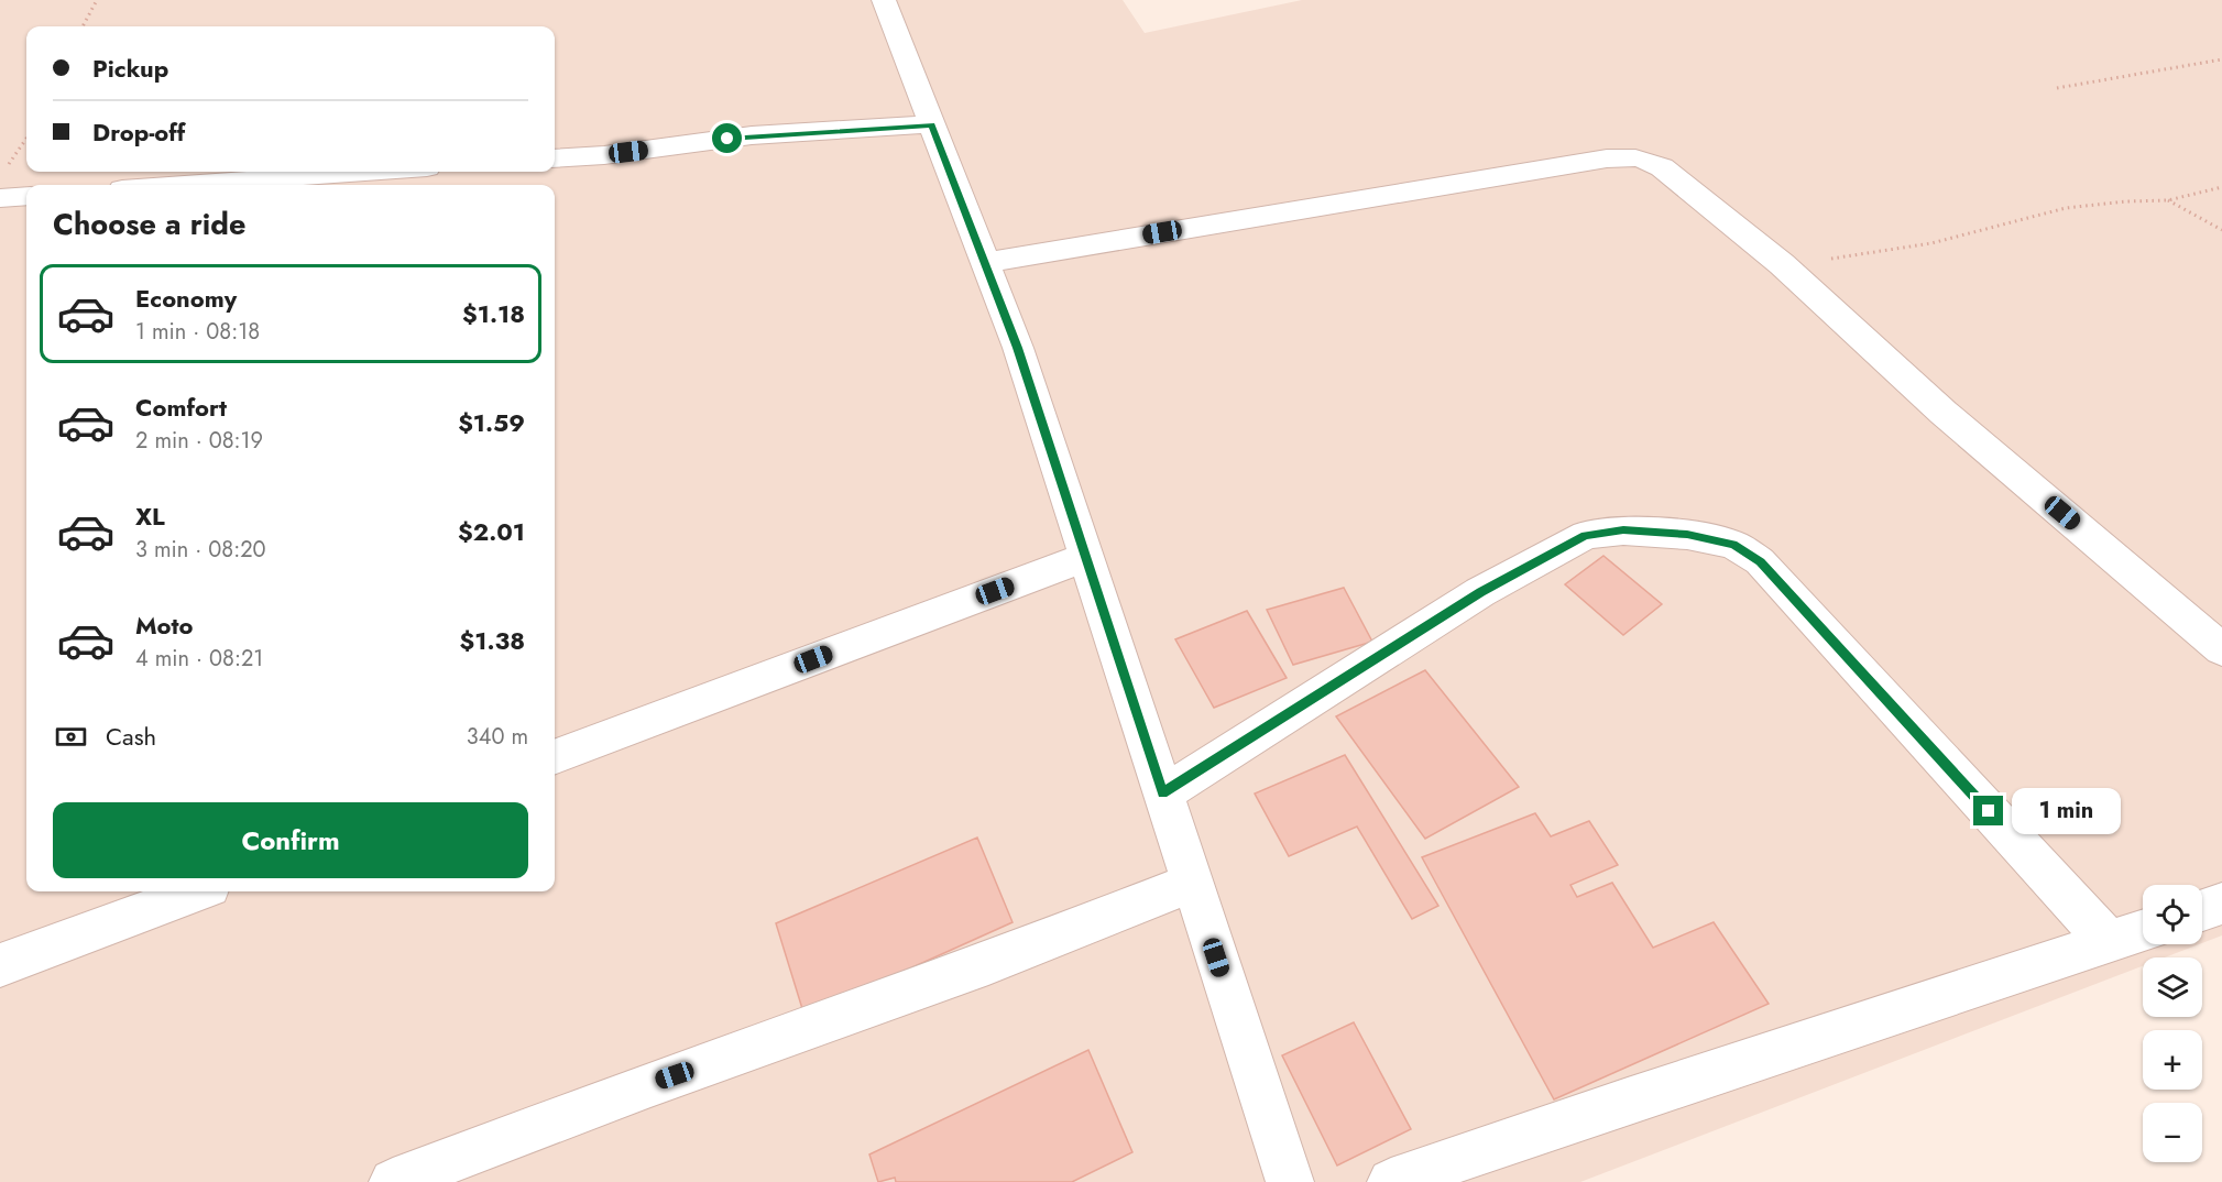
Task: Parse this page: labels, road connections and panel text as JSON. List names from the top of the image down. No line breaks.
{"page":{"banner":["Pickup","Drop-off"],"heading":"Choose a ride","list":[{"name":"Economy","note":"1 min · 08:18","value":"$1.18"},{"name":"Comfort","note":"2 min · 08:19","value":"$1.59"},{"name":"XL","note":"3 min · 08:20","value":"$2.01"},{"name":"Moto","note":"4 min · 08:21","value":"$1.38"}],"pay":["Cash","340 m"],"bubble":"1 min","buttons":"Confirm","map_buttons":["+","−"]}}
